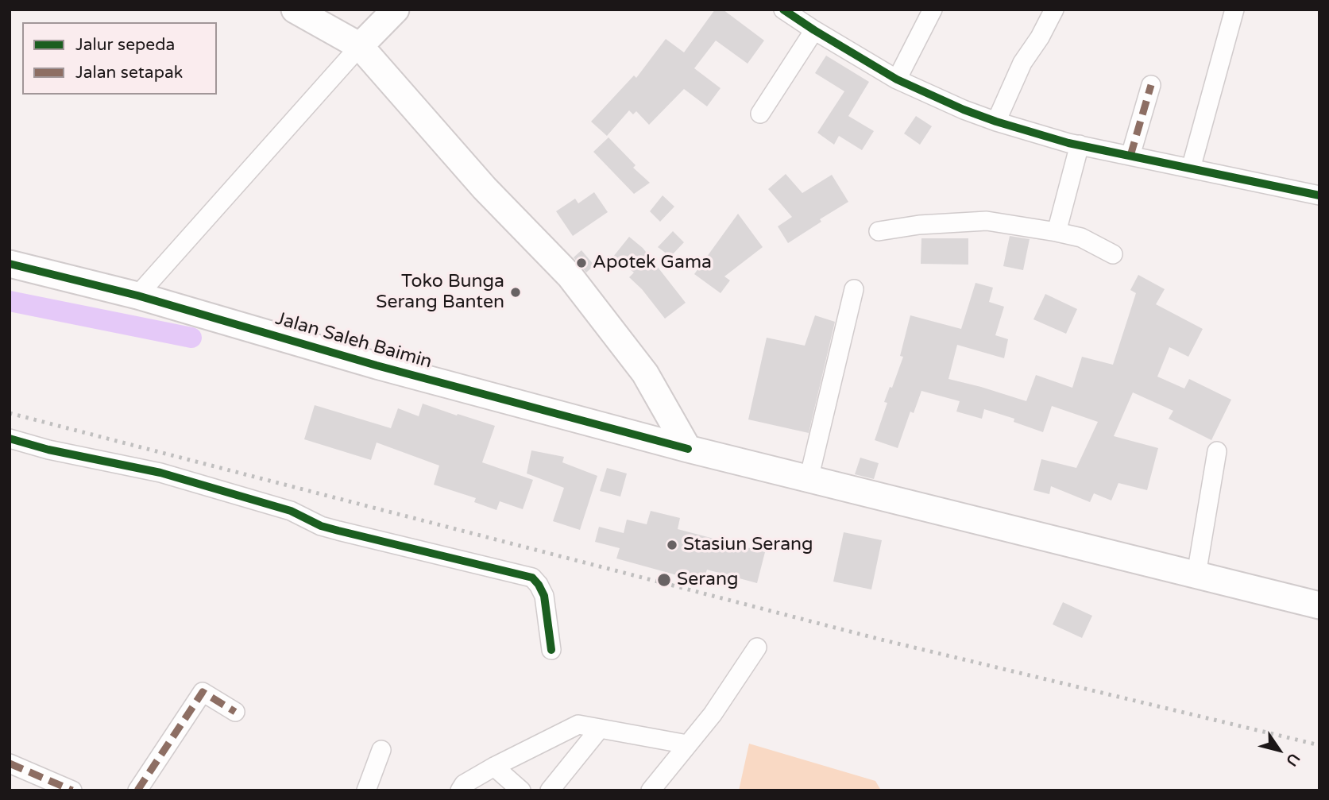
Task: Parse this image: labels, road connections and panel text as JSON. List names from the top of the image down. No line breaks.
{"streets":{"main road":["Jalan Saleh Baimin"]},"places":["Apotek Gama","Toko Bunga Serang Banten","Stasiun Serang","Serang"],"legend":["Jalur sepeda","Jalan setapak"],"north":"bottom right"}
